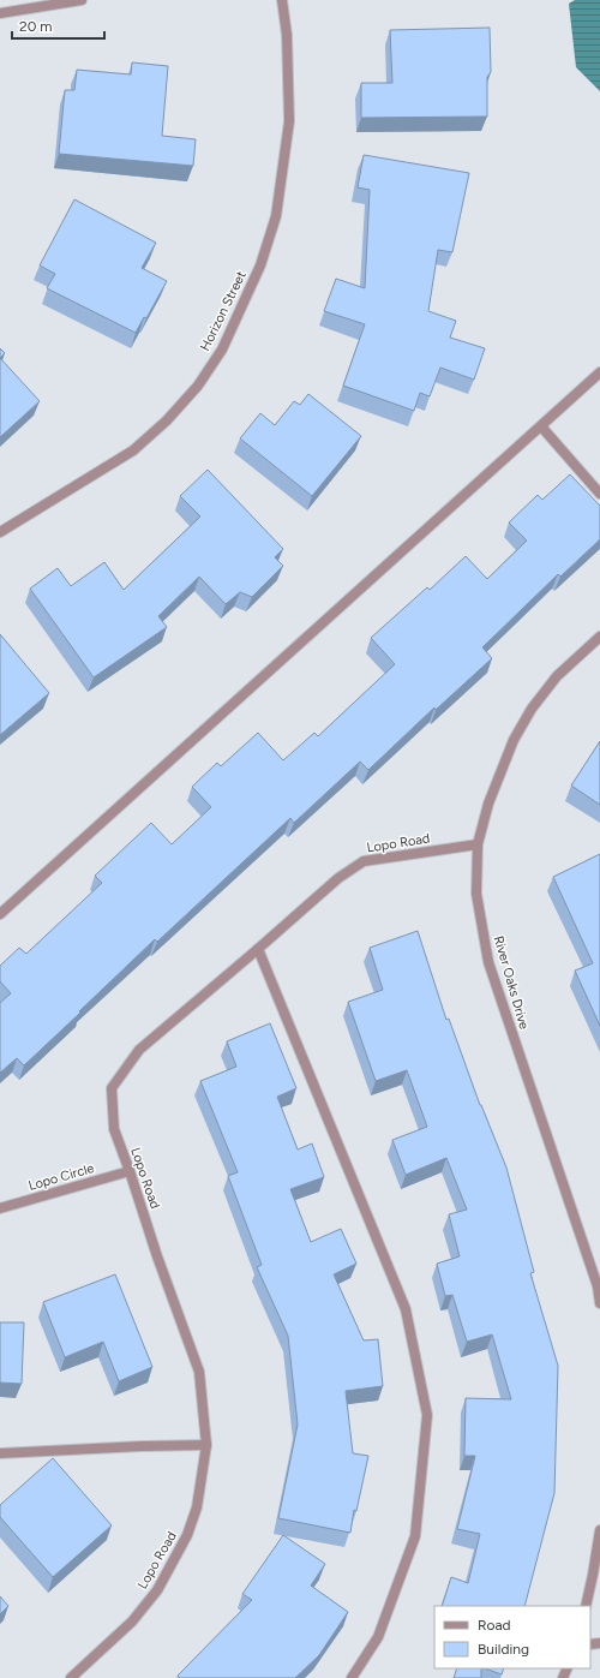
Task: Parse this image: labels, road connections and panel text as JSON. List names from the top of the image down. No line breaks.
{"streets":{"street":["Horizon Street","Lopo Road","River Oaks Drive","Lopo Circle"]},"crossings":[["Lopo Road","River Oaks Drive"],["Lopo Road","Lopo Circle"]],"legend":["Road","Building"],"scale_bar":"20 m"}
